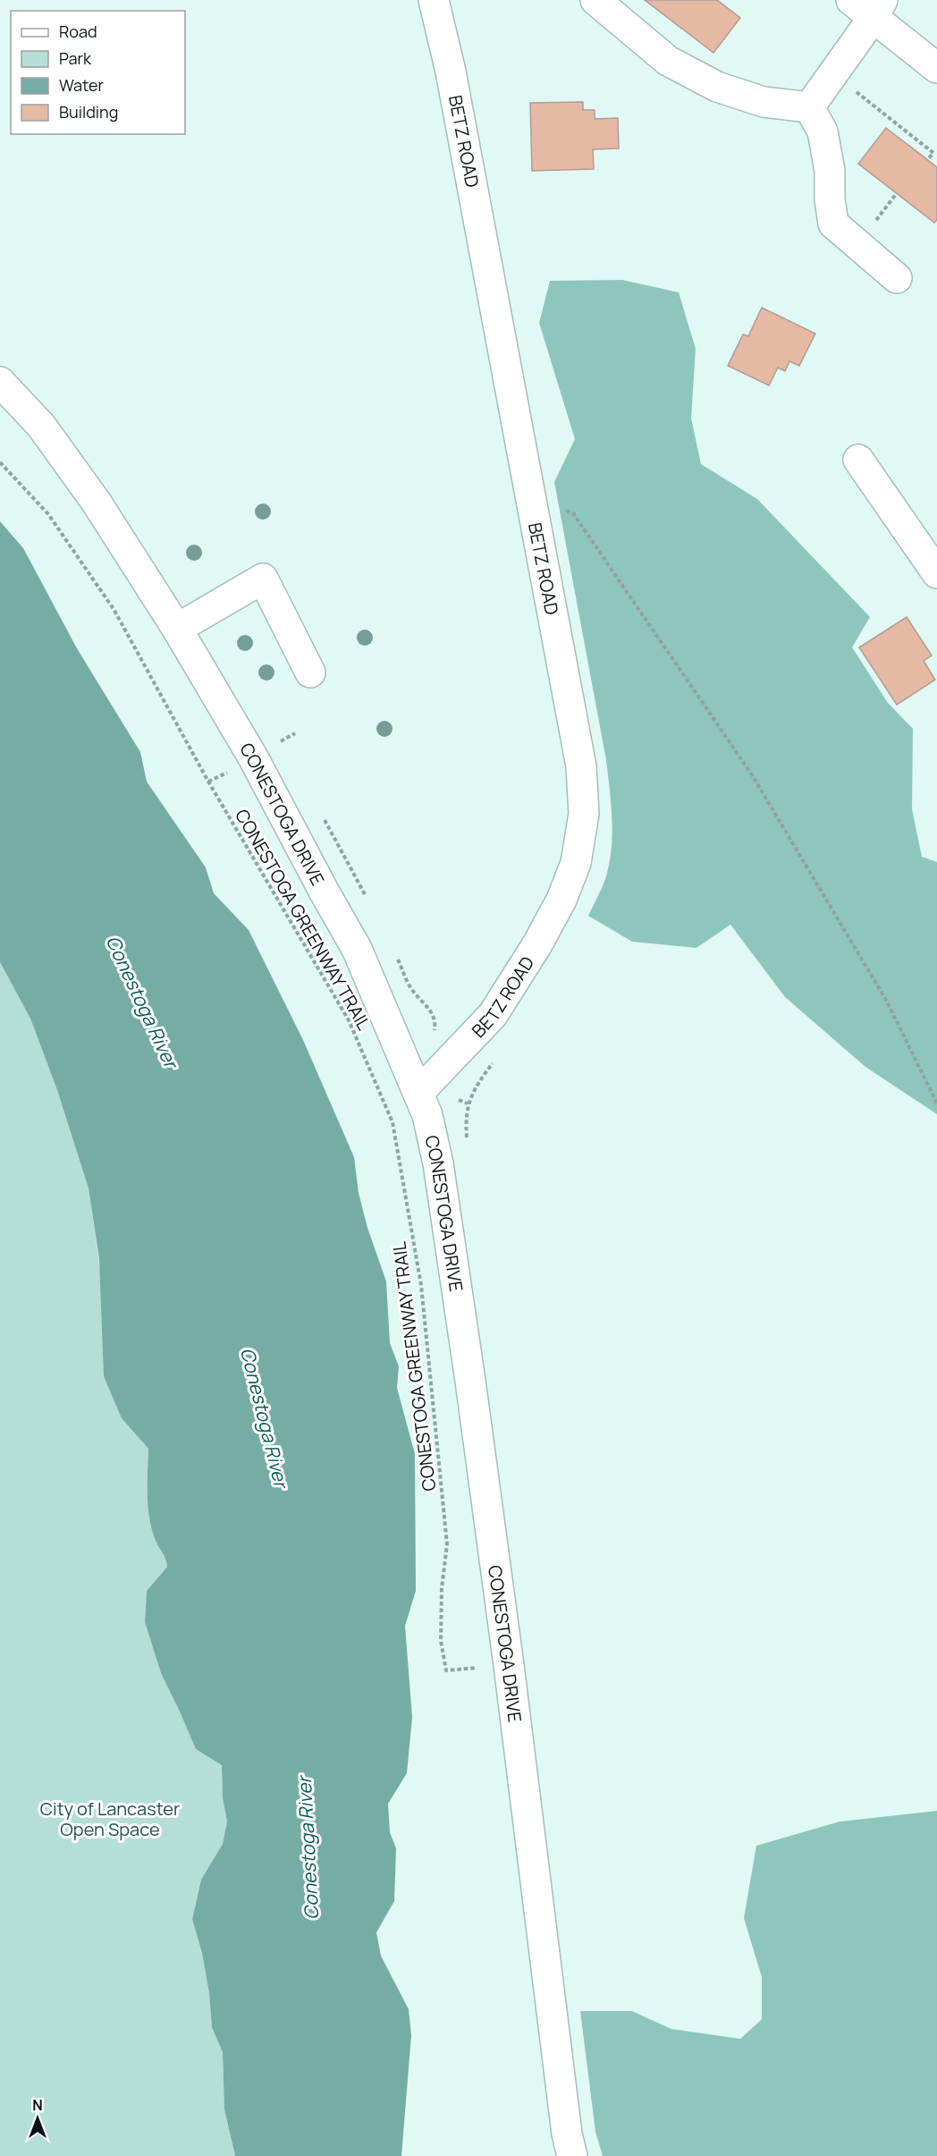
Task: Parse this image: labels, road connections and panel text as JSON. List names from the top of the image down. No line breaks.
{"streets":{"street":["BETZ ROAD","CONESTOGA DRIVE"],"path":["CONESTOGA GREENWAY TRAIL"]},"crossings":[["BETZ ROAD","CONESTOGA DRIVE"]],"water":["Conestoga River"],"parks":["City of Lancaster Open Space"],"legend":["Road","Park","Water","Building"],"north":"top"}
